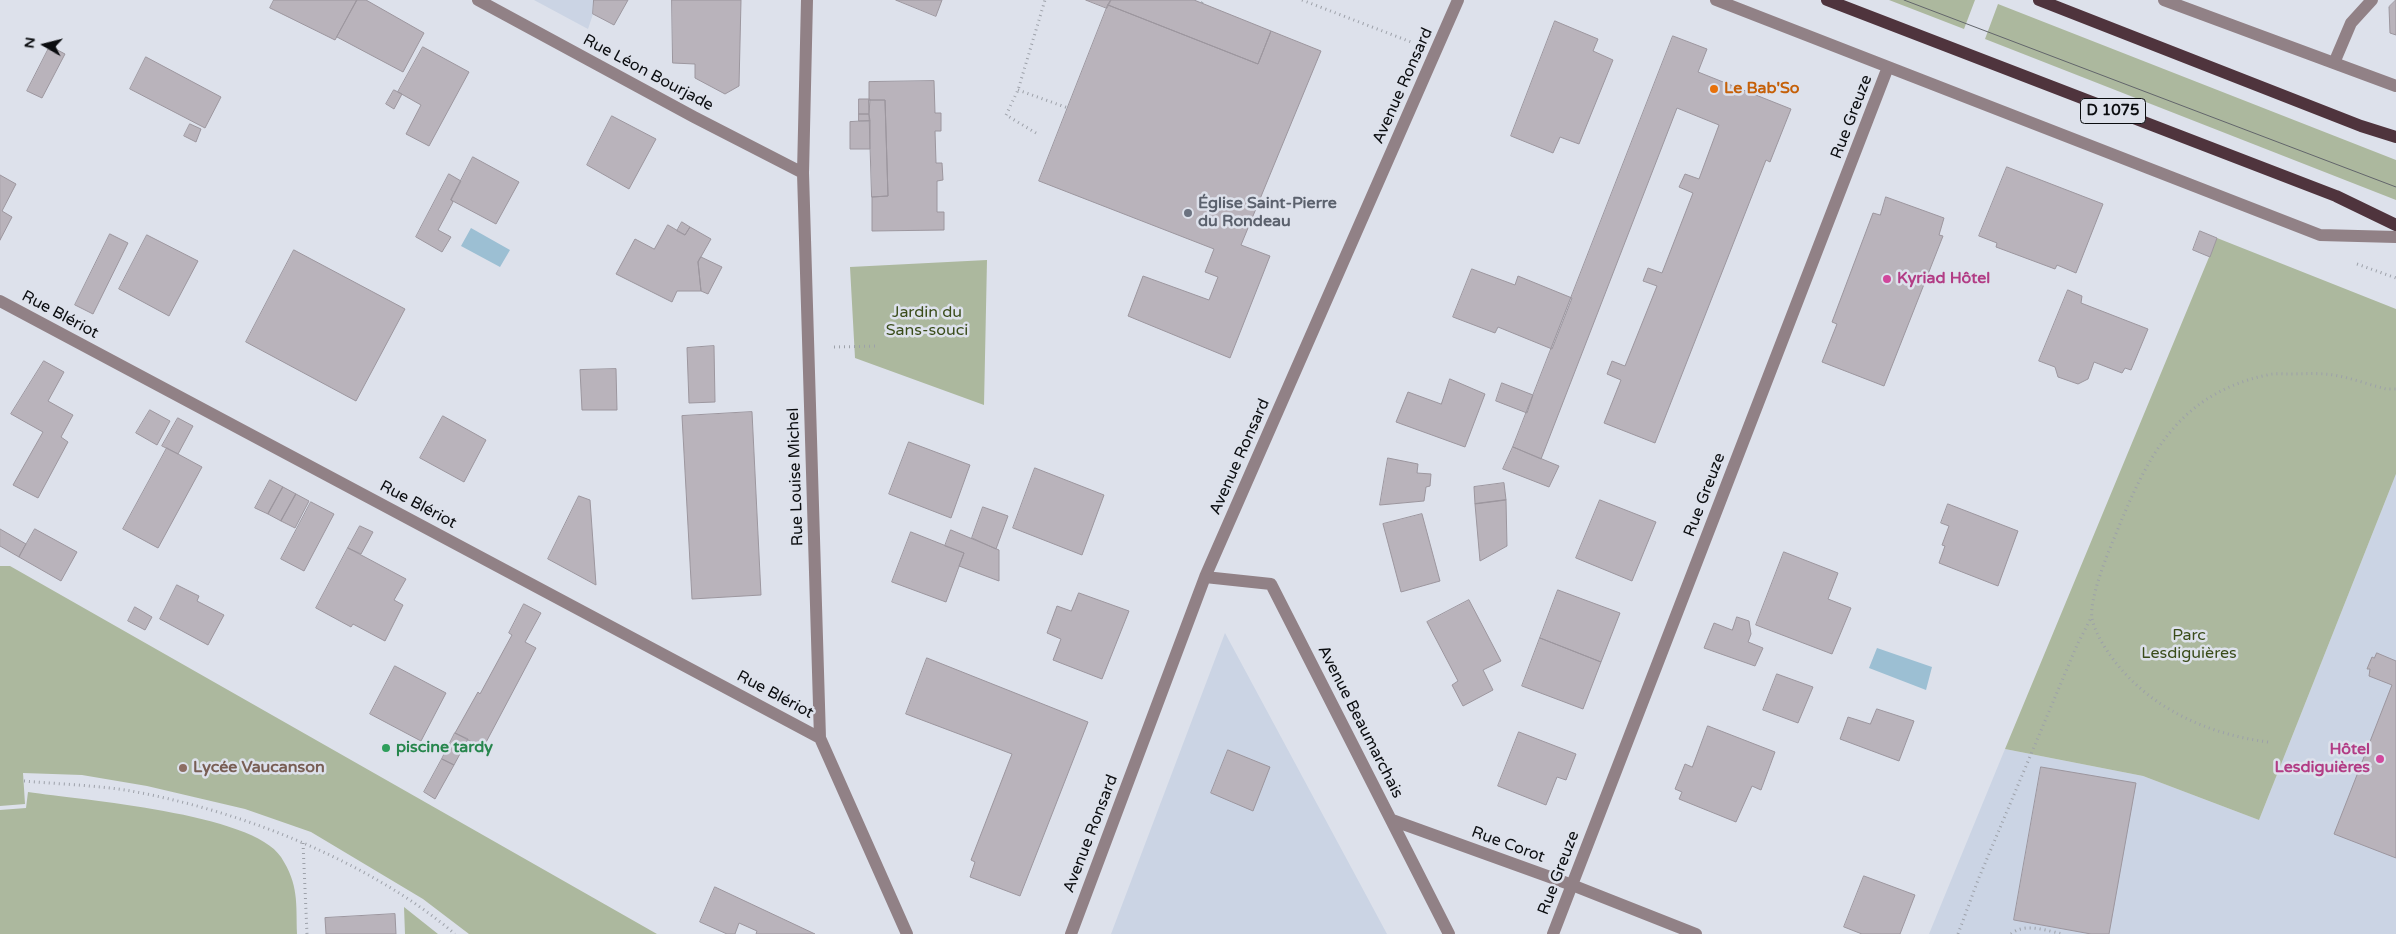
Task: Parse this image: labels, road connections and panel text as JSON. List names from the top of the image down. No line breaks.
{"streets":{"main road":["D 1075"],"street":["Rue Léon Bourjade","Avenue Ronsard","Rue Greuze","Rue Blériot","Rue Louise Michel","Avenue Beaumarchais","Rue Corot"]},"crossings":[["Rue Léon Bourjade","Rue Louise Michel"],["Avenue Ronsard","Avenue Beaumarchais"],["Rue Greuze","Rue Corot"],["Rue Blériot","Rue Louise Michel"],["Avenue Beaumarchais","Rue Corot"]],"parks":["Jardin du Sans-souci","Parc Lesdiguières"],"places":["Le Bab'So","Église Saint-Pierre du Rondeau","Kyriad Hôtel","piscine tardy","Hôtel Lesdiguières","Lycée Vaucanson"],"north":"left"}
